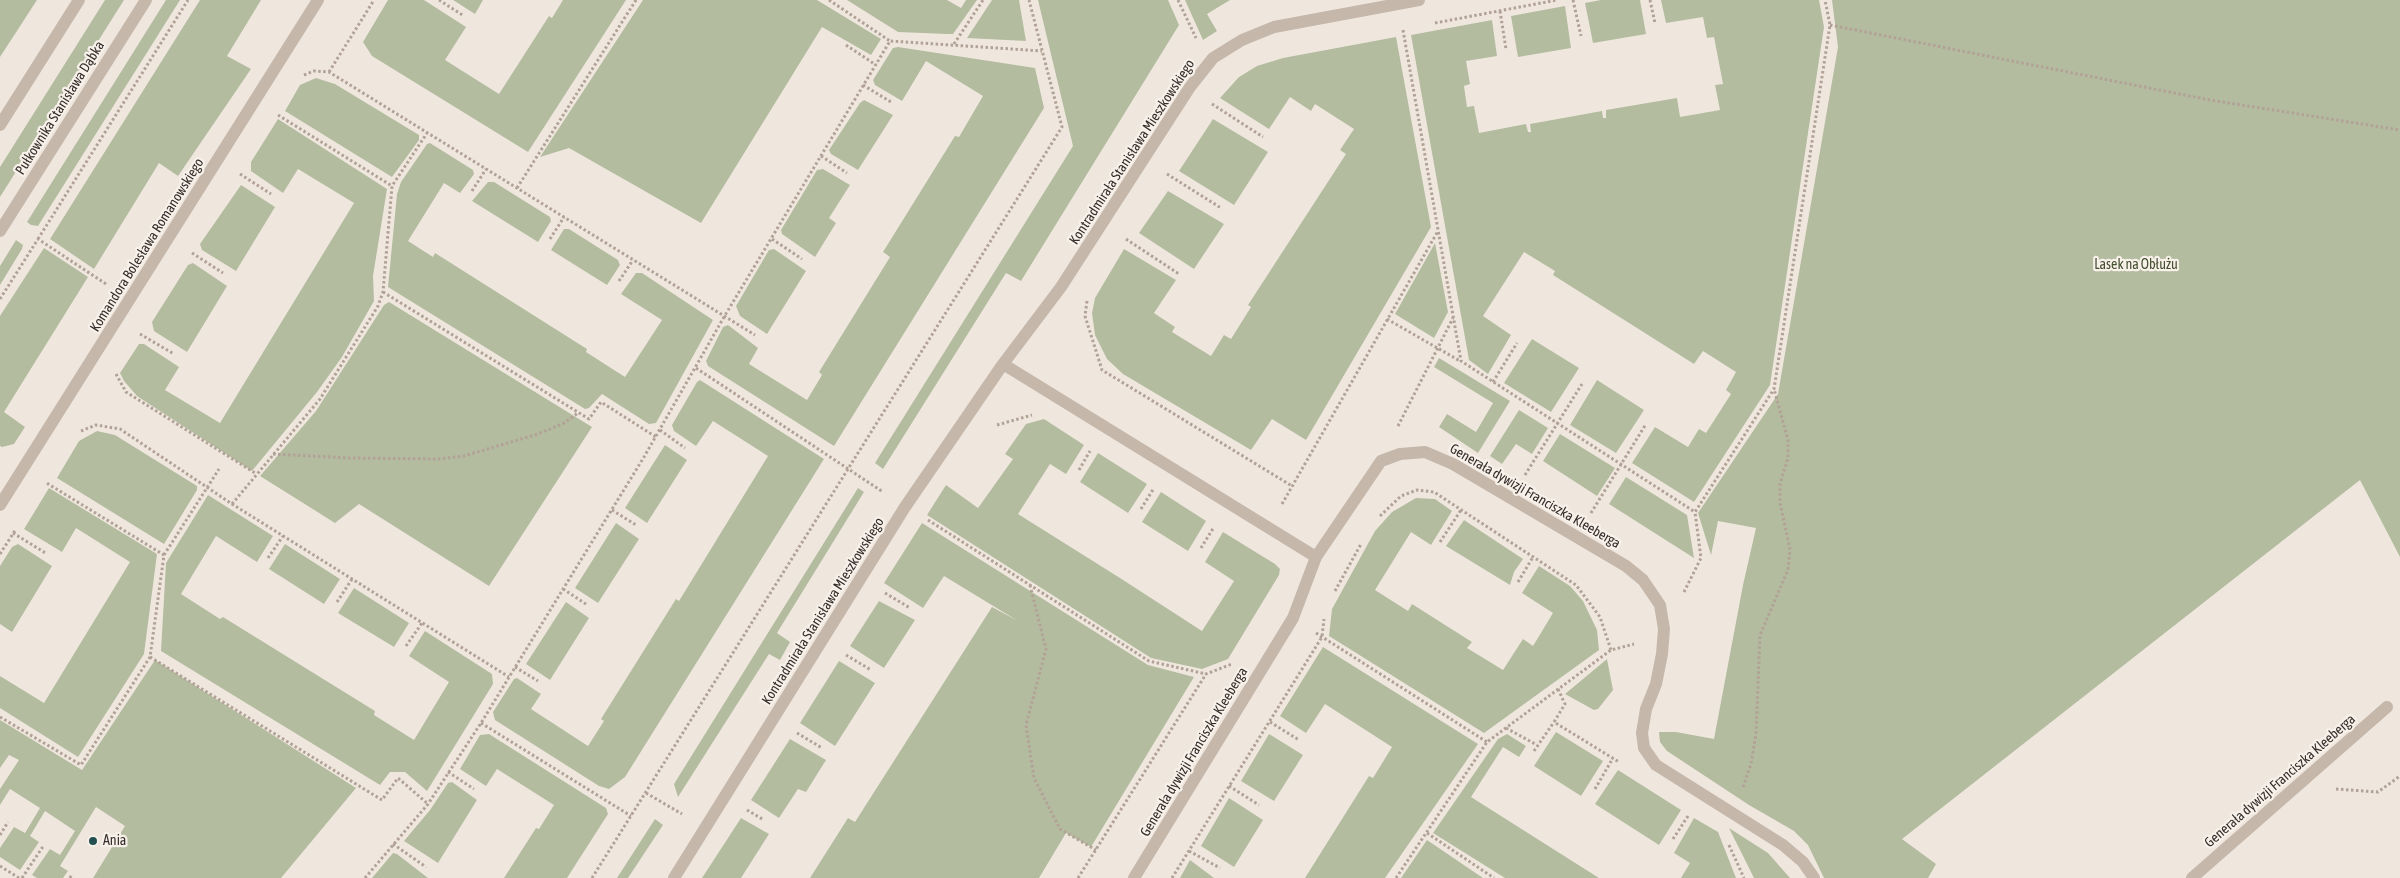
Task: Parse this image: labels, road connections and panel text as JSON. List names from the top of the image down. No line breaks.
{"streets":{"street":["Pułkownika Stanisława Dąbka","Kontradmirała Stanisława Mieszkowskiego","Komandora Bolesława Romanowskiego","Generała dywizji Franciszka Kleeberga"]},"parks":["Lasek na Obłużu"],"places":["Ania"]}
